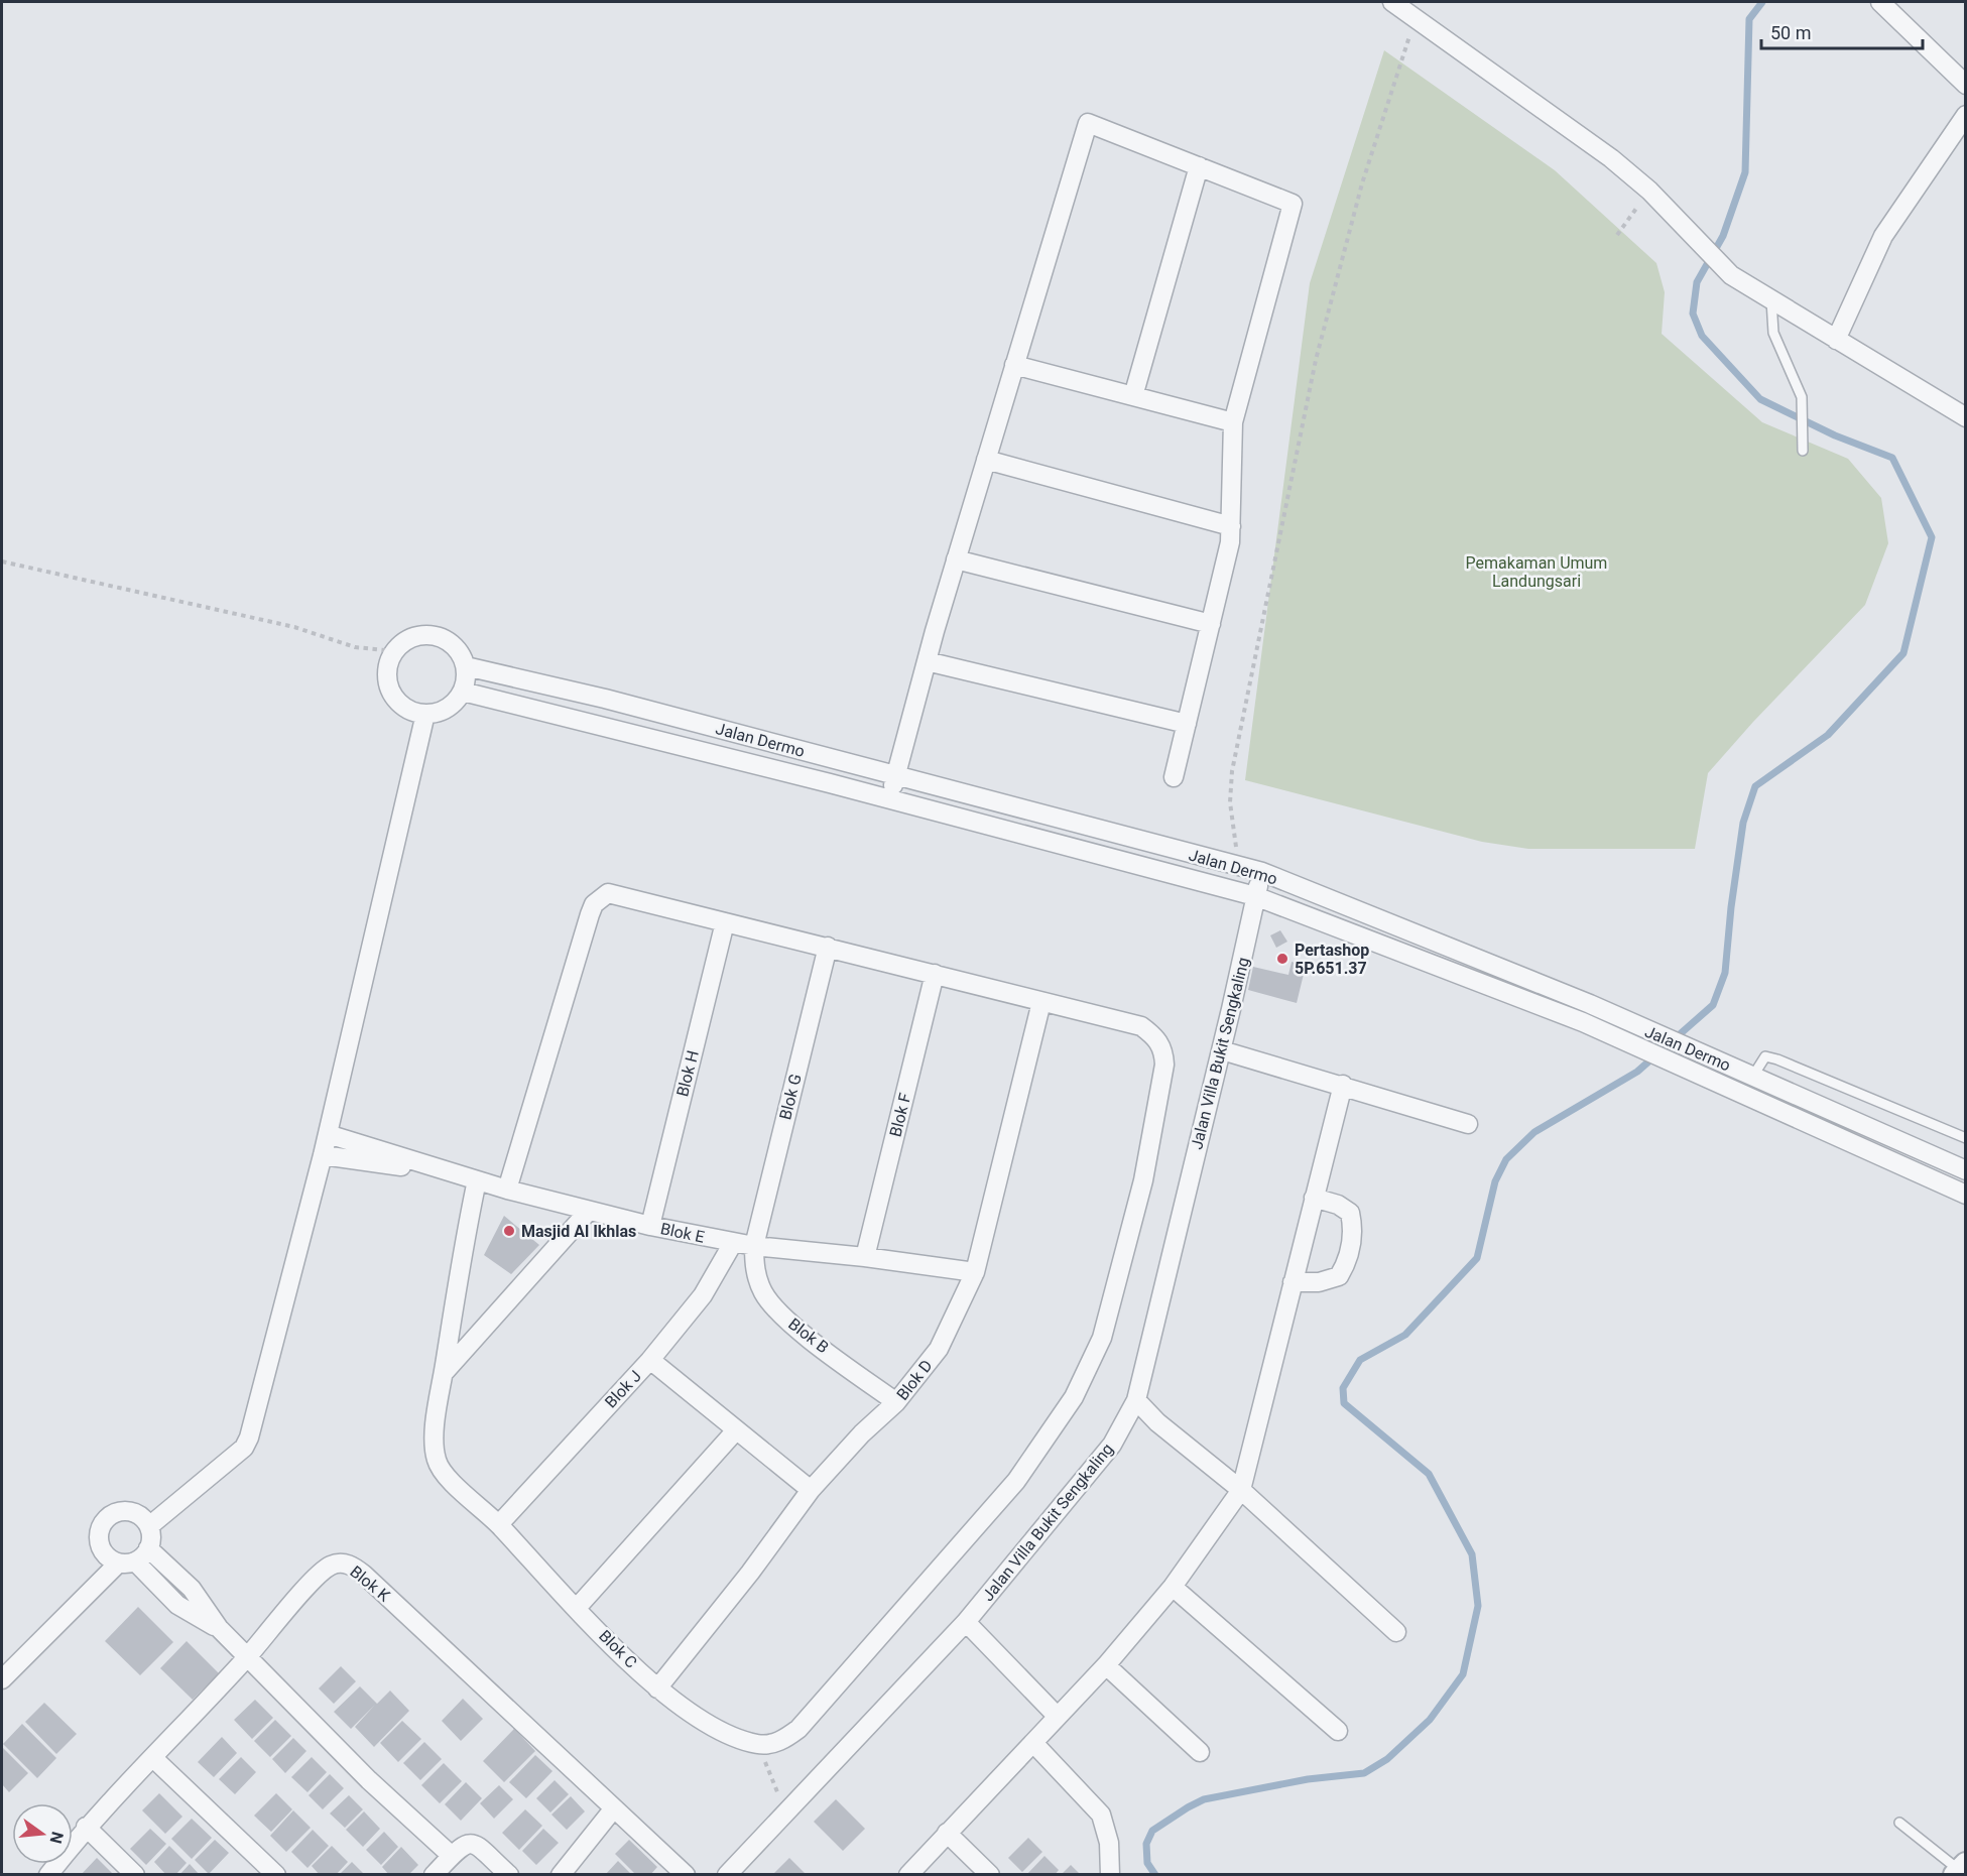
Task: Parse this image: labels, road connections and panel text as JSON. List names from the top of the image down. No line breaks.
{"streets":{"street":["Jalan Dermo","Jalan Villa Bukit Sengkaling","Blok H","Blok G","Blok F","Blok E","Blok B","Blok D","Blok J","Blok K","Blok C"]},"crossings":[["Jalan Dermo","Jalan Villa Bukit Sengkaling"],["Blok H","Blok E"],["Blok G","Blok E"],["Blok G","Blok B"],["Blok F","Blok E"],["Blok E","Blok B"],["Blok E","Blok D"],["Blok E","Blok J"],["Blok E","Blok C"],["Blok B","Blok D"],["Blok D","Blok C"],["Blok J","Blok C"]],"parks":["Pemakaman Umum Landungsari"],"places":["Pertashop 5P.651.37","Masjid Al Ikhlas"],"scale_bar":"50 m","north":"right"}
